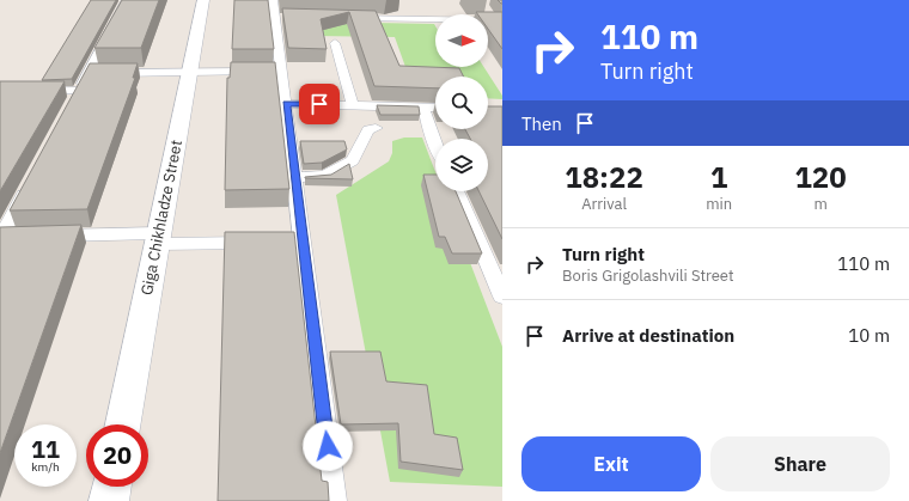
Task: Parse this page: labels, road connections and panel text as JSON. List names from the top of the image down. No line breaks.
{"streets":{"street":["Giga Chikhladze Street"]},"north":"right","page":{"turn":["110 m","Turn right"],"then":"Then","eta":["18:22","Arrival","1","min","120","m"],"list":[{"name":"Turn right","note":"Boris Grigolashvili Street","value":"110 m"},{"name":"Arrive at destination","value":"10 m"}],"speed":"11 km/h","limit":"20","buttons":["Exit","Share"]}}
